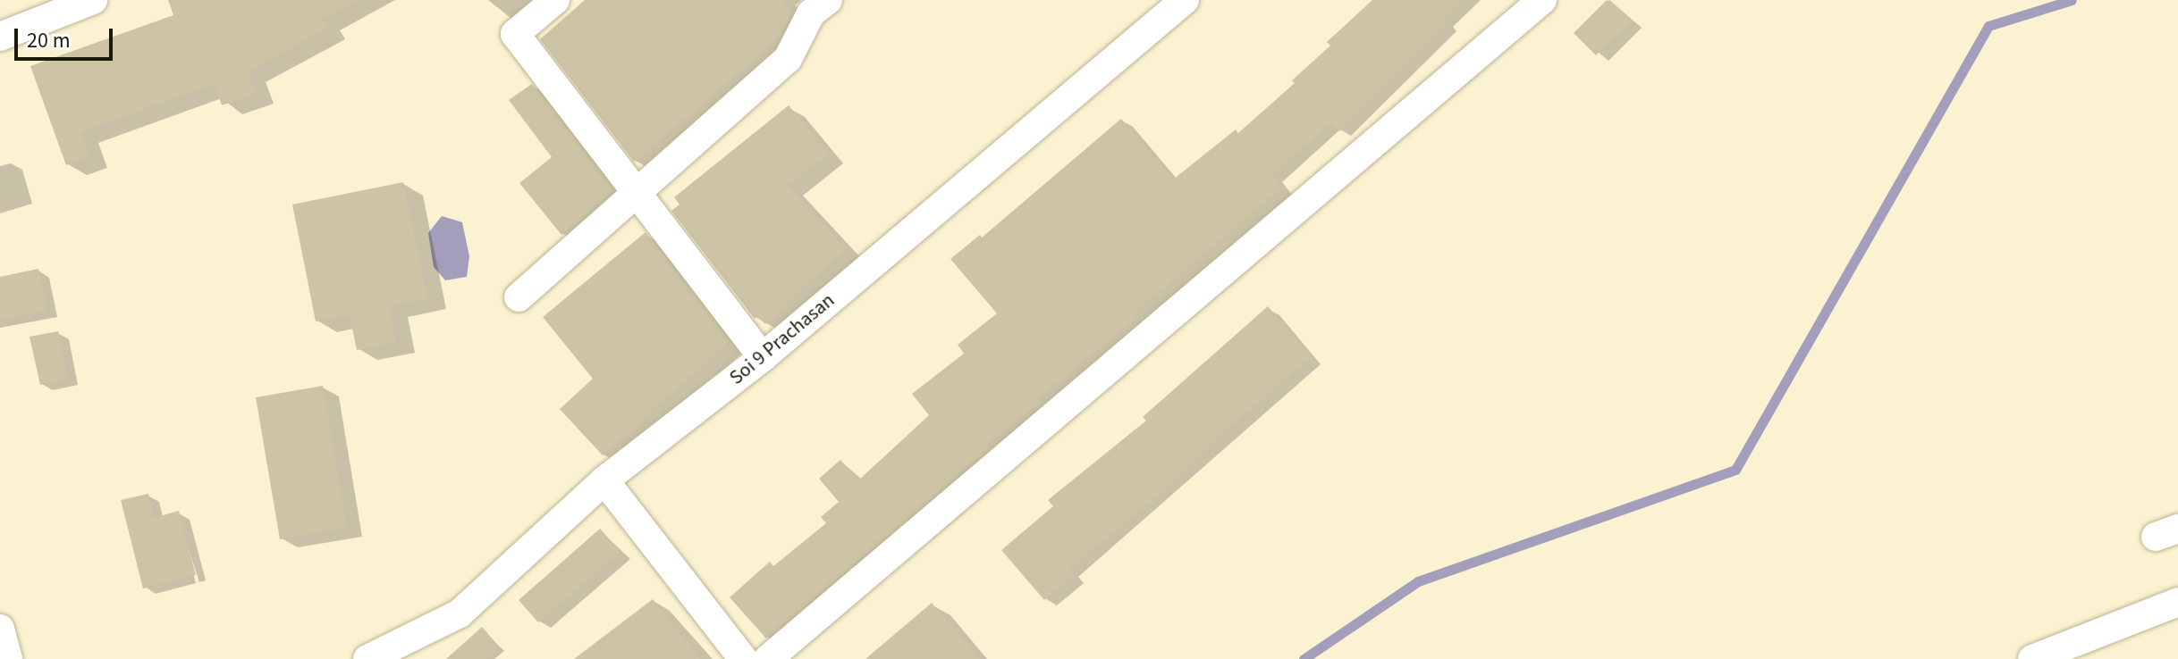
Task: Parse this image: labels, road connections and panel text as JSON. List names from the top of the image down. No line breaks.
{"streets":{"street":["Soi 9 Prachasan"]},"scale_bar":"20 m"}
